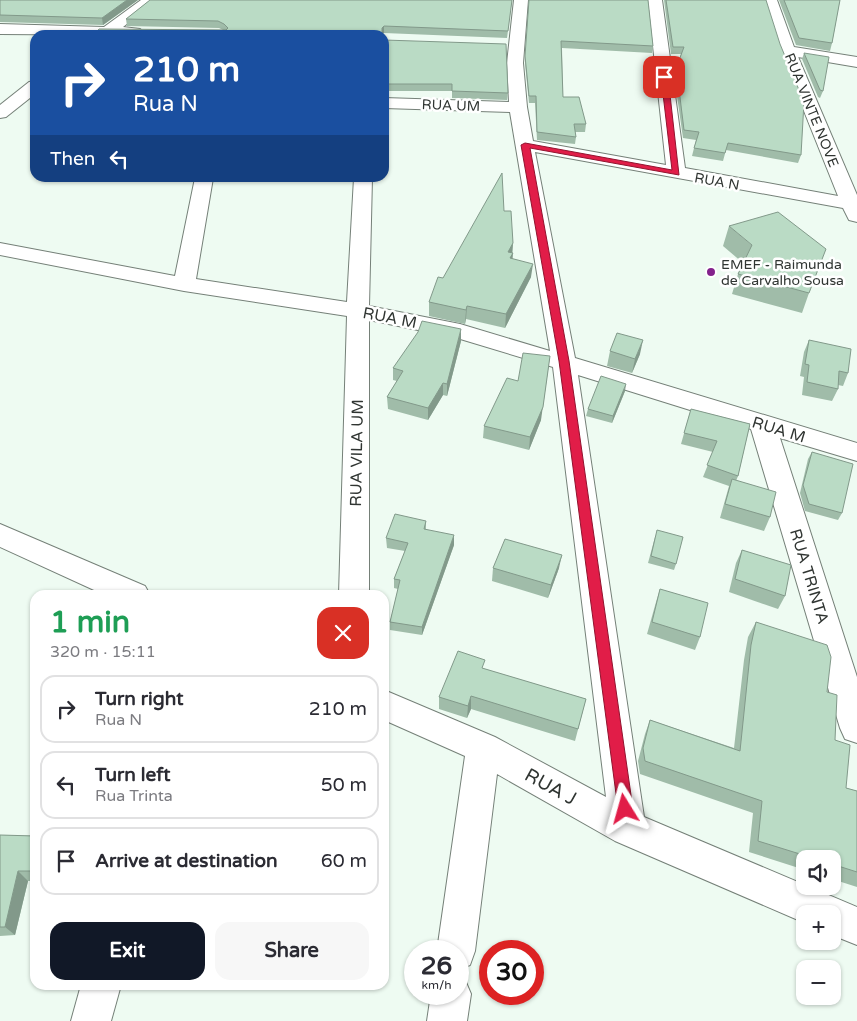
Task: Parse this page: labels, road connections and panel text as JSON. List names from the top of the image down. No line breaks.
{"streets":{"street":["RUA UM","RUA VINTE NOVE","RUA N","RUA M","RUA VILA UM","RUA TRINTA","RUA J"]},"crossings":[["RUA VINTE NOVE","RUA N"],["RUA M","RUA VILA UM"],["RUA M","RUA TRINTA"]],"places":["EMEF - Raimunda de Carvalho Sousa"],"page":{"turn":["210 m","Rua N"],"then":"Then","heading":["1 min","320 m · 15:11"],"list":[{"name":"Turn right","note":"Rua N","value":"210 m"},{"name":"Turn left","note":"Rua Trinta","value":"50 m"},{"name":"Arrive at destination","value":"60 m"}],"map_buttons":["+","−"],"buttons":["Exit","Share"],"speed":"26 km/h","limit":"30"}}
